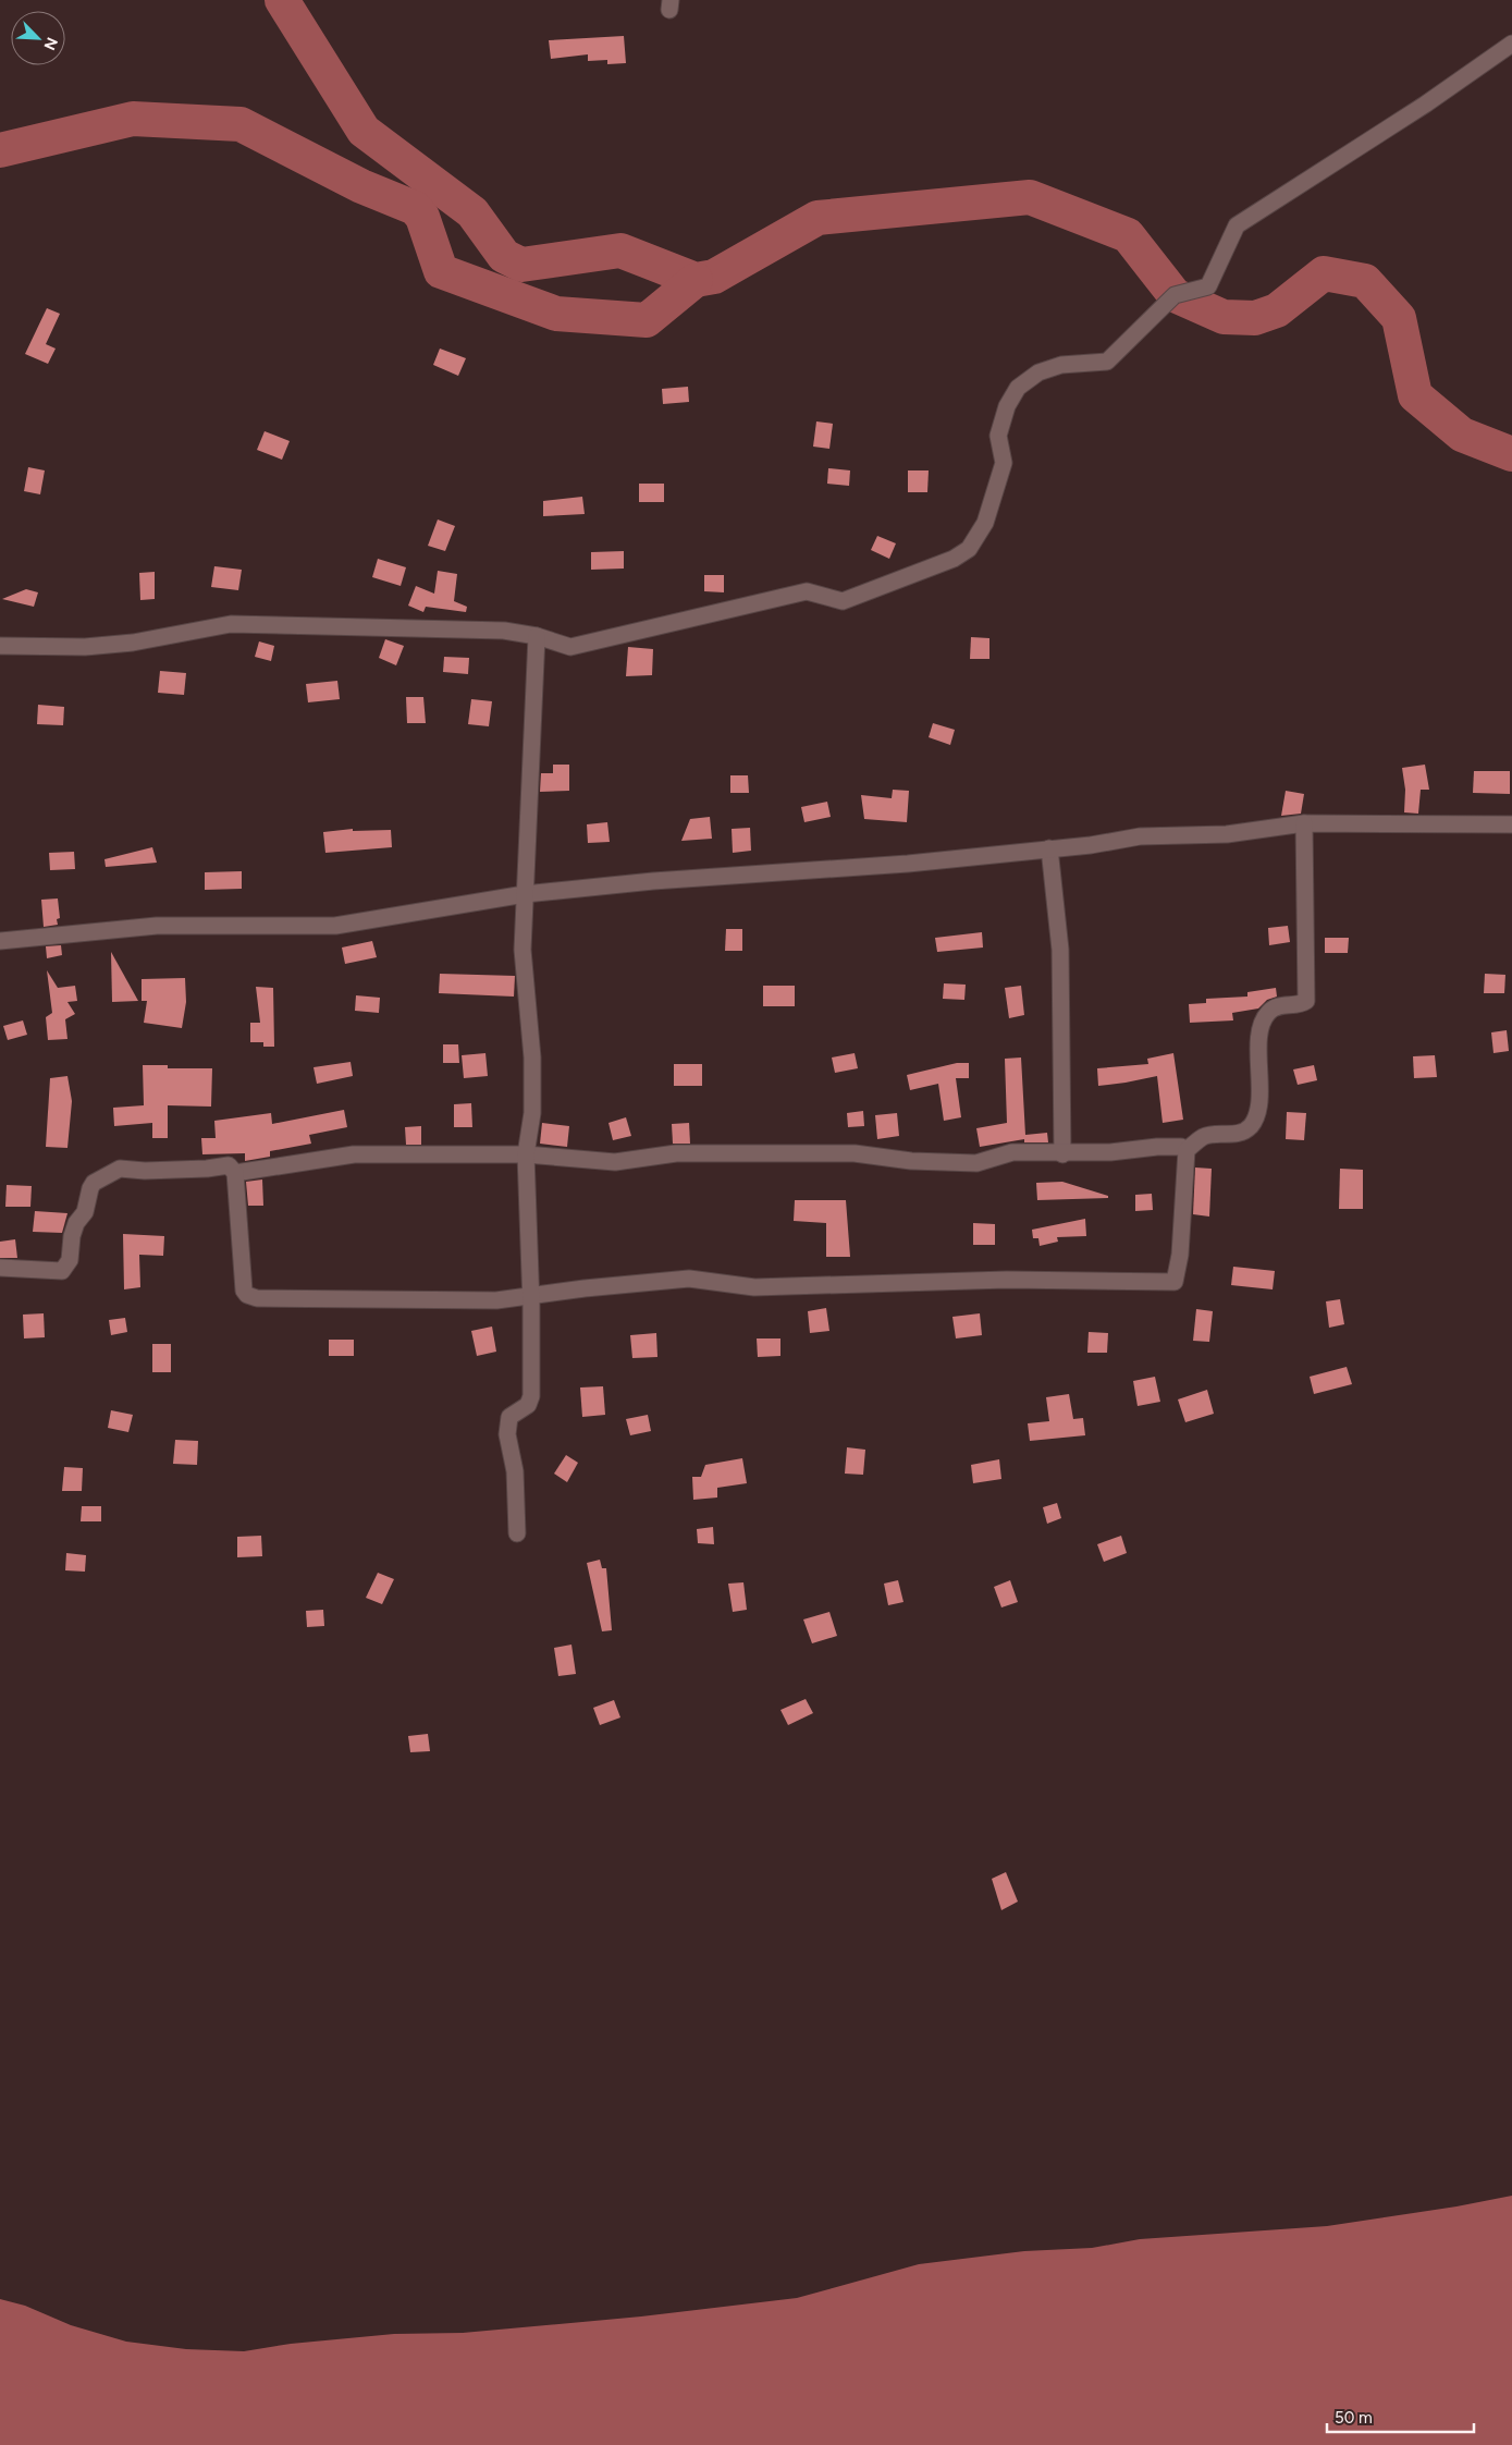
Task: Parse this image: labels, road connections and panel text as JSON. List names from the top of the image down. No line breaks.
{"scale_bar":"50 m","north":"bottom right"}
